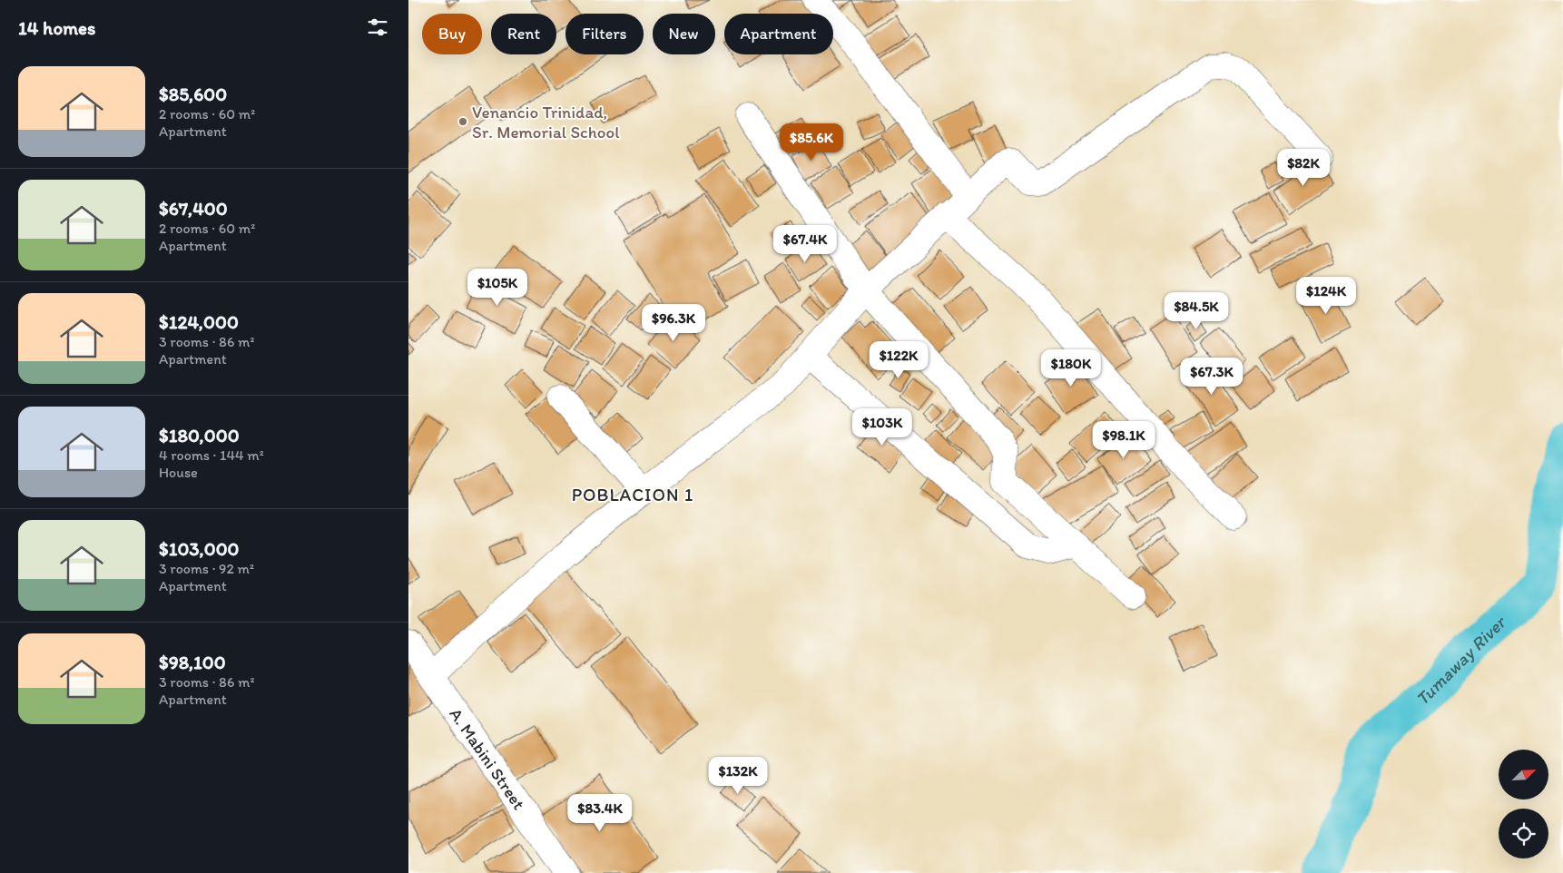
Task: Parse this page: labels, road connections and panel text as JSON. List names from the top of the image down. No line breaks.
{"streets":{"street":["A. Mabini Street"]},"districts":["POBLACION 1"],"water":["Tumaway River"],"places":["Venancio Trinidad, Sr. Memorial School"],"north":"top right","page":{"heading":"14 homes","chip":["Buy","Rent","Filters","New","Apartment"],"list":[{"name":"$85,600","note":"2 rooms · 60 m² · Apartment"},{"name":"$67,400","note":"2 rooms · 60 m² · Apartment"},{"name":"$124,000","note":"3 rooms · 86 m² · Apartment"},{"name":"$180,000","note":"4 rooms · 144 m² · House"},{"name":"$103,000","note":"3 rooms · 92 m² · Apartment"},{"name":"$98,100","note":"3 rooms · 86 m² · Apartment"}],"price":["$85.6K","$82K","$67.4K","$105K","$124K","$84.5K","$96.3K","$122K","$180K","$67.3K","$103K","$98.1K","$132K","$83.4K"]}}
